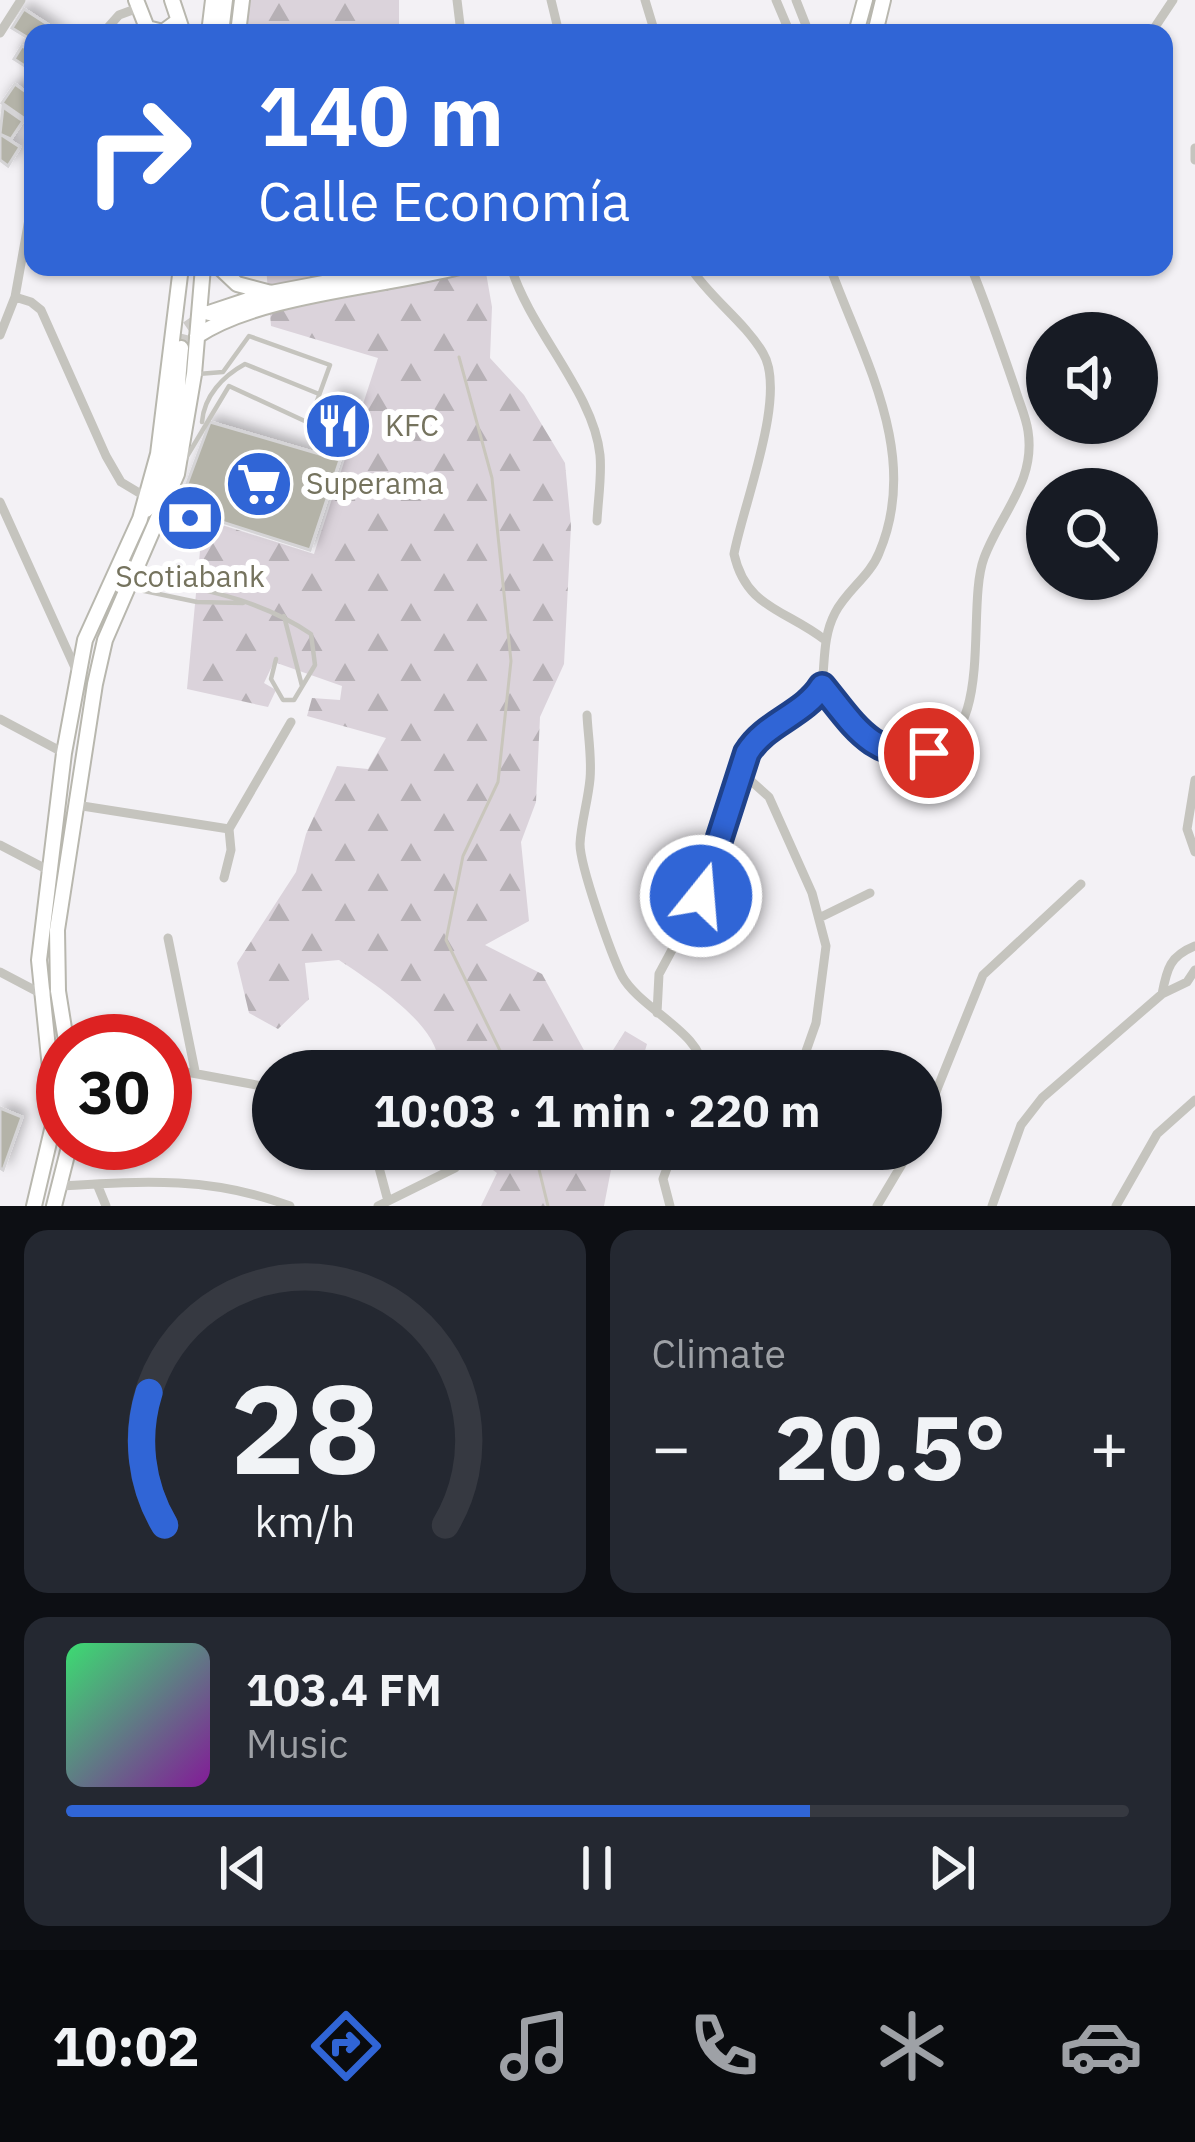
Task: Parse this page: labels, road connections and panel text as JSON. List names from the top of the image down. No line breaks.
{"places":{"restaurant":["KFC"],"supermarket":["Superama"],"bank":["Scotiabank"]},"page":{"turn":["140 m","Calle Economía"],"limit":"30","trip":"10:03 · 1 min · 220 m","tile":"Climate","heat":["−","20.5°","+"],"song":["103.4 FM","Music"],"tabs":"10:02","gauge":["28","km/h"]}}
